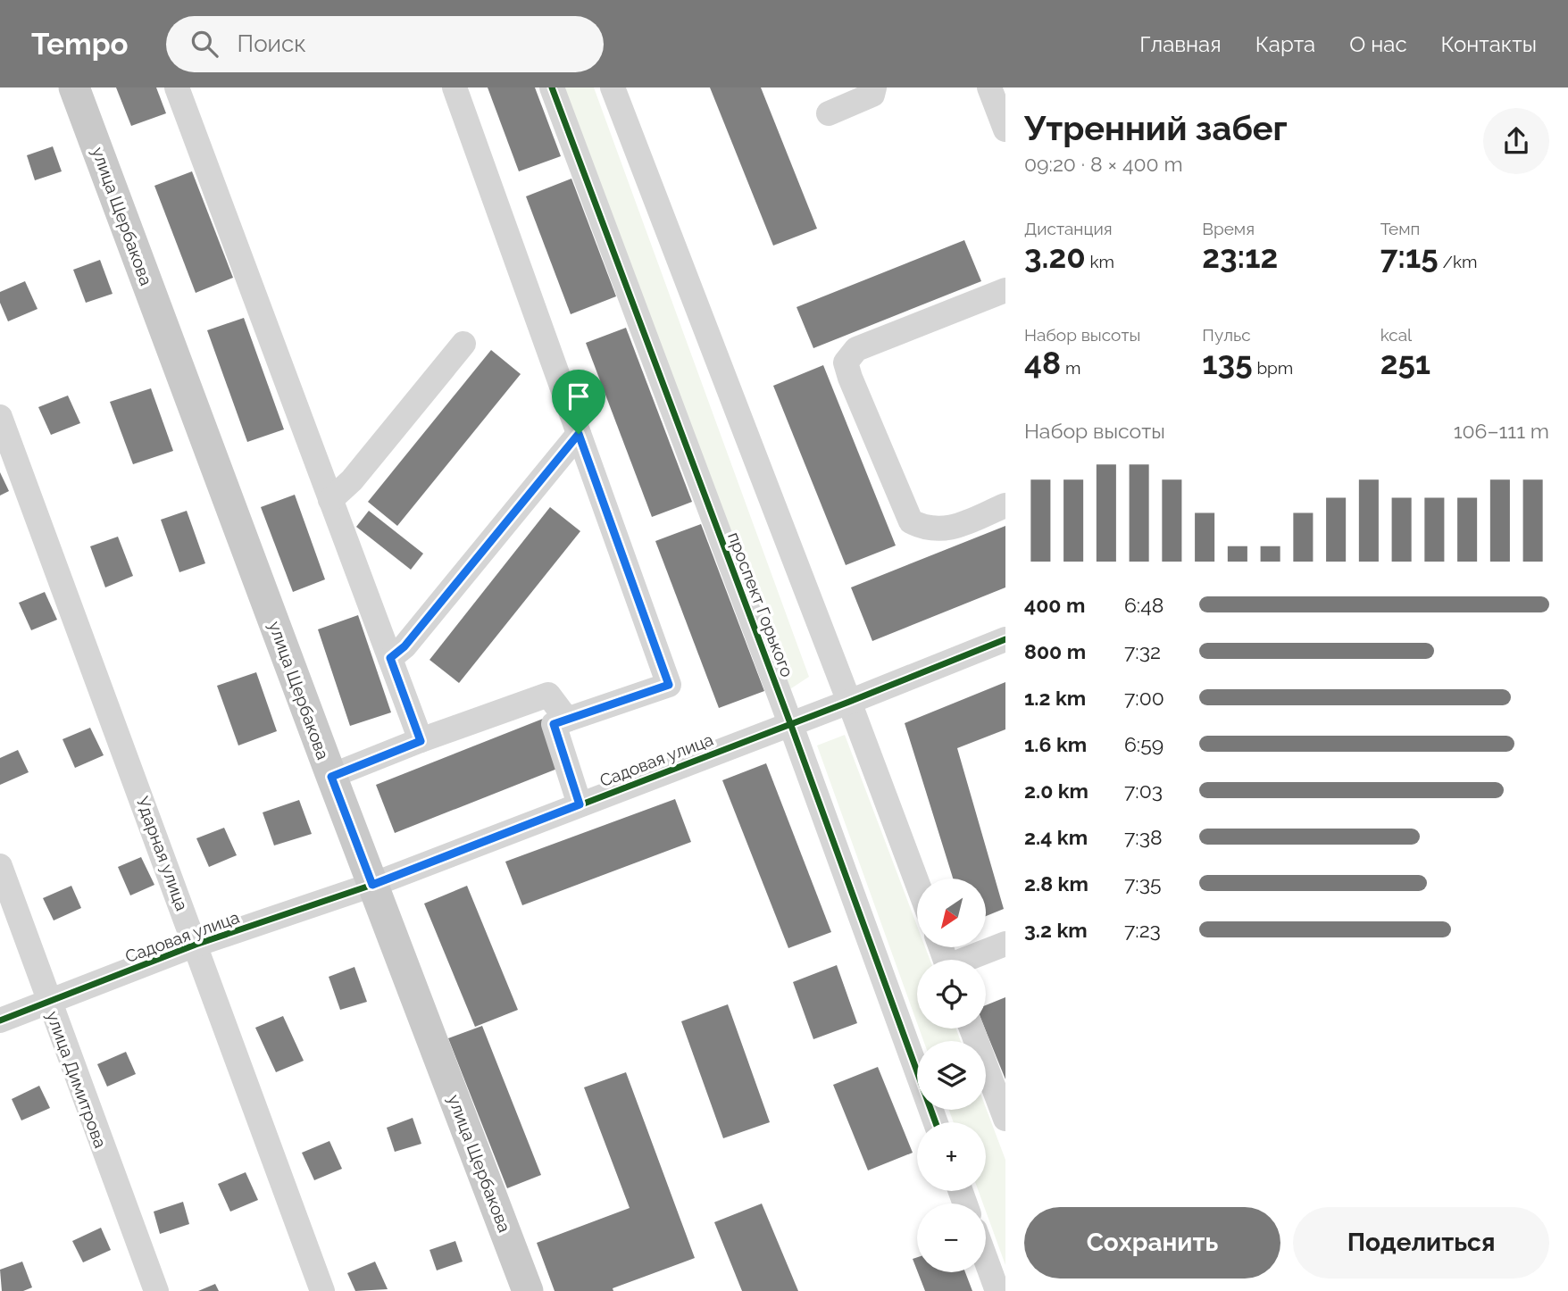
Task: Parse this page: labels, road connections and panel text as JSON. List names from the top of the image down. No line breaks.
{"streets":{"main road":["улица Щербакова"],"street":["проспект Горького","Садовая улица","Ударная улица","улица Димитрова"]},"crossings":[["улица Щербакова","Садовая улица"],["проспект Горького","Садовая улица"],["Садовая улица","Ударная улица"],["Садовая улица","улица Димитрова"]],"north":"bottom left","page":{"header":"Tempo","search":"Поиск","nav":["Главная","Карта","О нас","Контакты"],"heading":["Утренний забег","09:20 · 8 × 400 m"],"stats":[["Дистанция","3.20 km"],["Время","23:12"],["Темп","7:15 /km"],["Набор высоты","48 m"],["Пульс","135 bpm"],["kcal","251"]],"chart":["Набор высоты","106–111 m"],"list":[{"name":"400 m","note":"6:48"},{"name":"800 m","note":"7:32"},{"name":"1.2 km","note":"7:00"},{"name":"1.6 km","note":"6:59"},{"name":"2.0 km","note":"7:03"},{"name":"2.4 km","note":"7:38"},{"name":"2.8 km","note":"7:35"},{"name":"3.2 km","note":"7:23"}],"map_buttons":["+","−"],"buttons":["Сохранить","Поделиться"]}}
